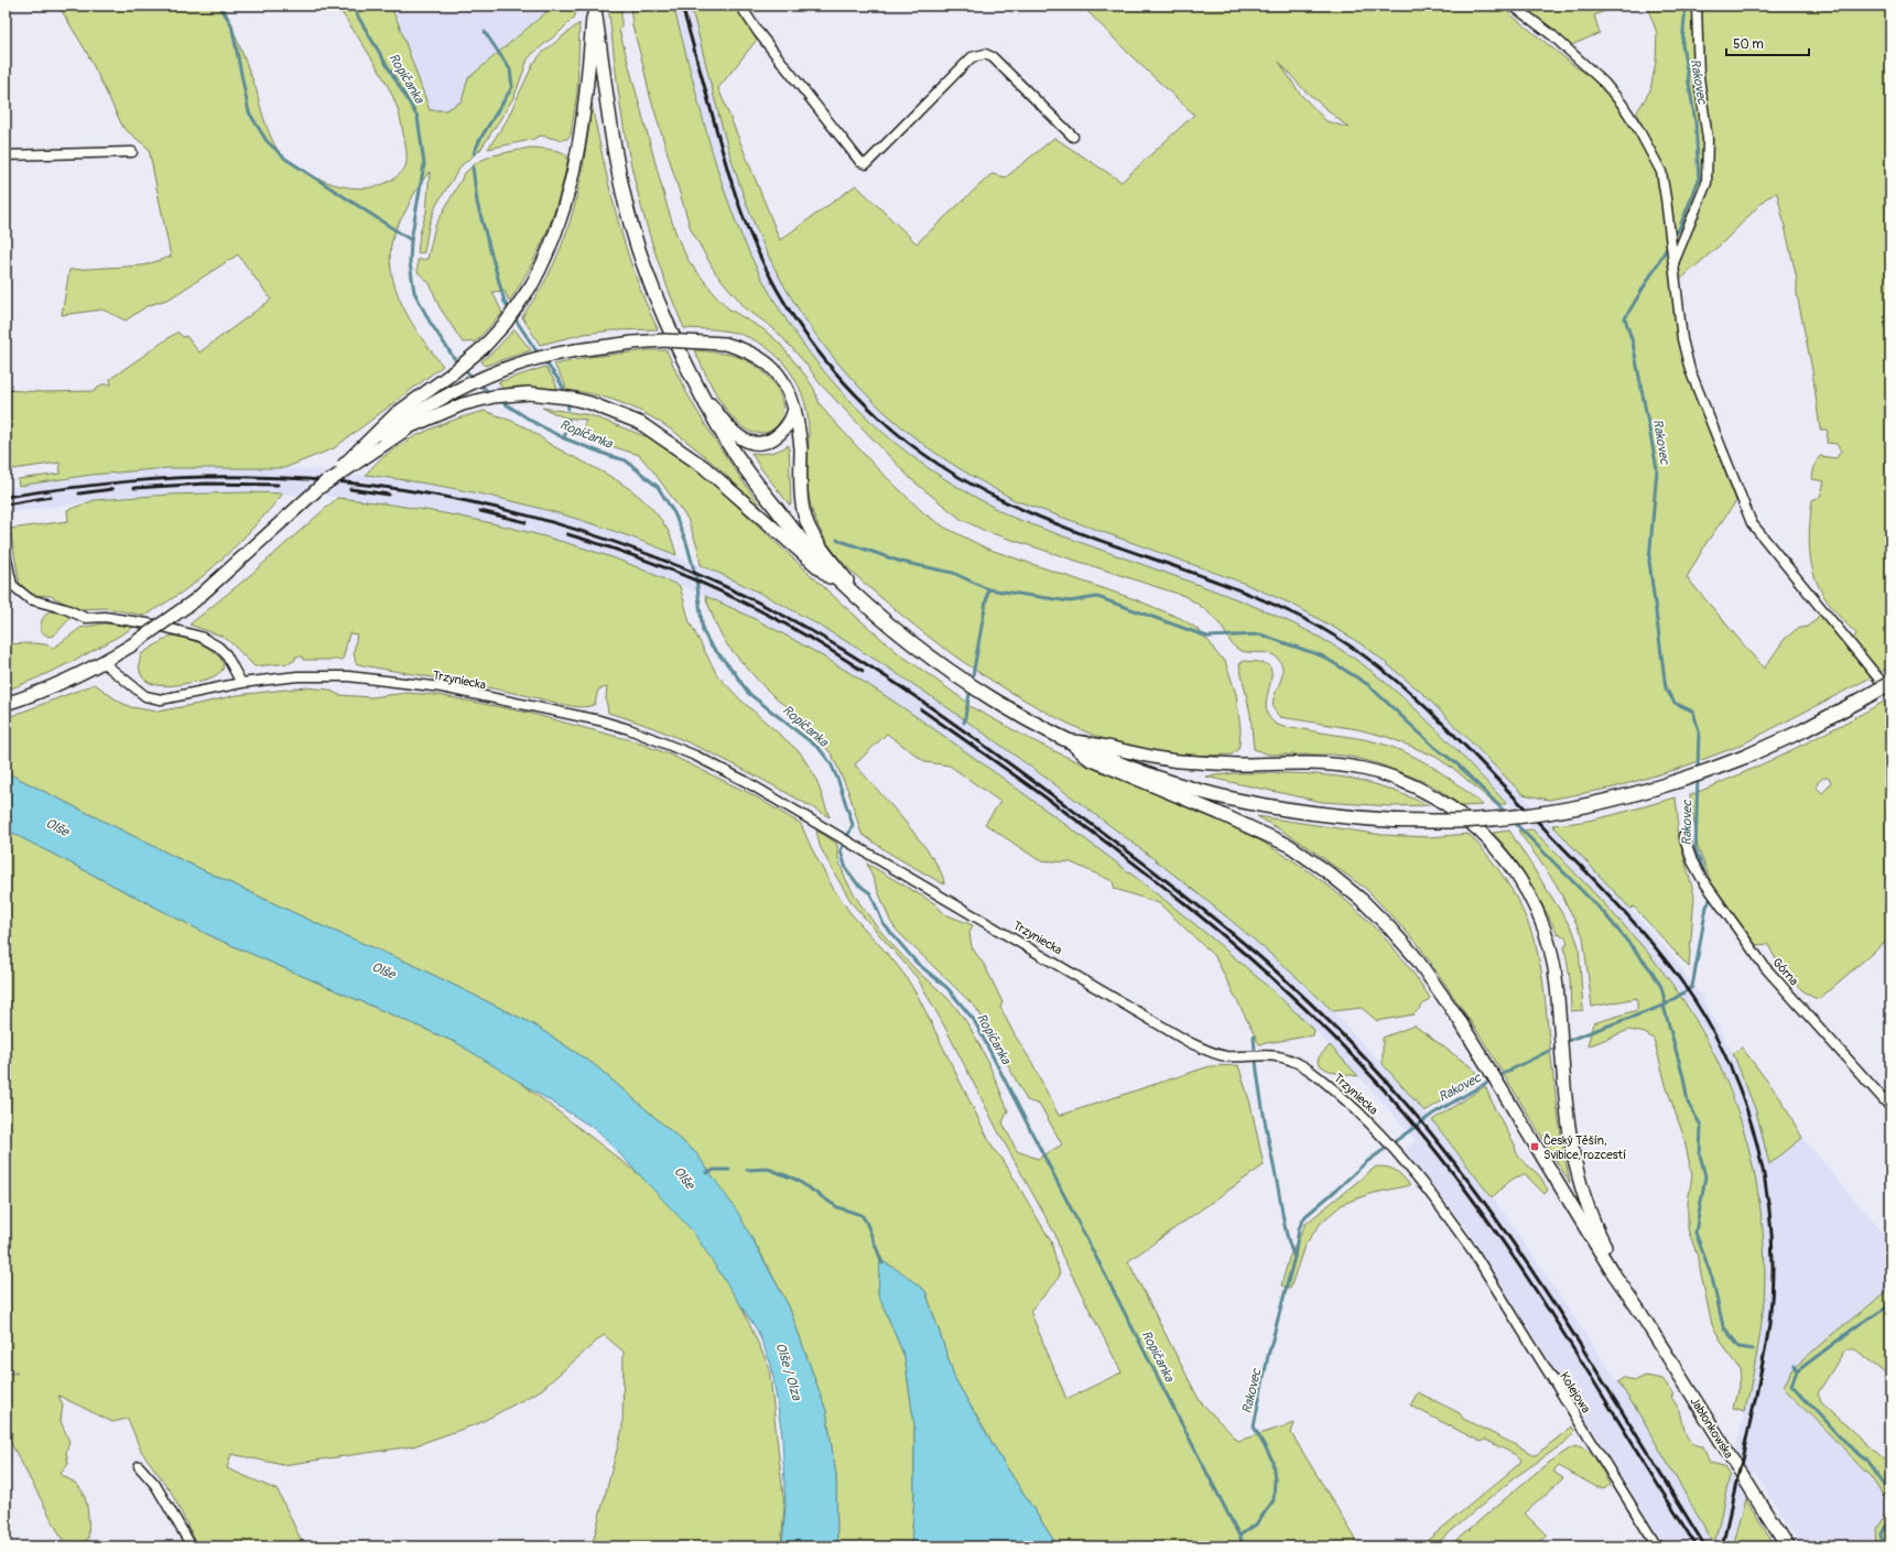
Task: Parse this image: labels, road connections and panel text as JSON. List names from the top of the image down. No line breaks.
{"streets":{"main road":["Jabłonkowska"],"street":["Trzyniecka","Górna","Kolejowa"]},"crossings":[["Trzyniecka","Kolejowa"]],"water":["Ropičanka","Rakovec","Olše","Olše / Olza"],"places":{"transit":["Český Těšín, Svibice, rozcestí"]},"scale_bar":"50 m"}
